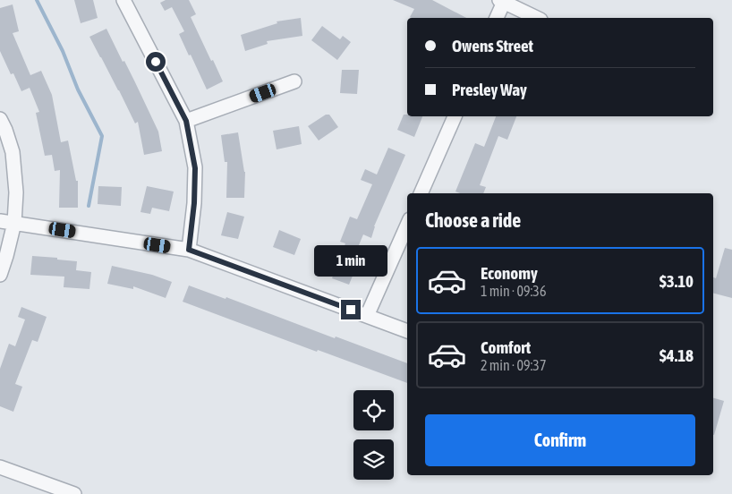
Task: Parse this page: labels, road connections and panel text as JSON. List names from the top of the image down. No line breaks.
{"page":{"banner":["Owens Street","Presley Way"],"heading":"Choose a ride","bubble":"1 min","list":[{"name":"Economy","note":"1 min · 09:36","value":"$3.10"},{"name":"Comfort","note":"2 min · 09:37","value":"$4.18"}],"buttons":"Confirm"}}
